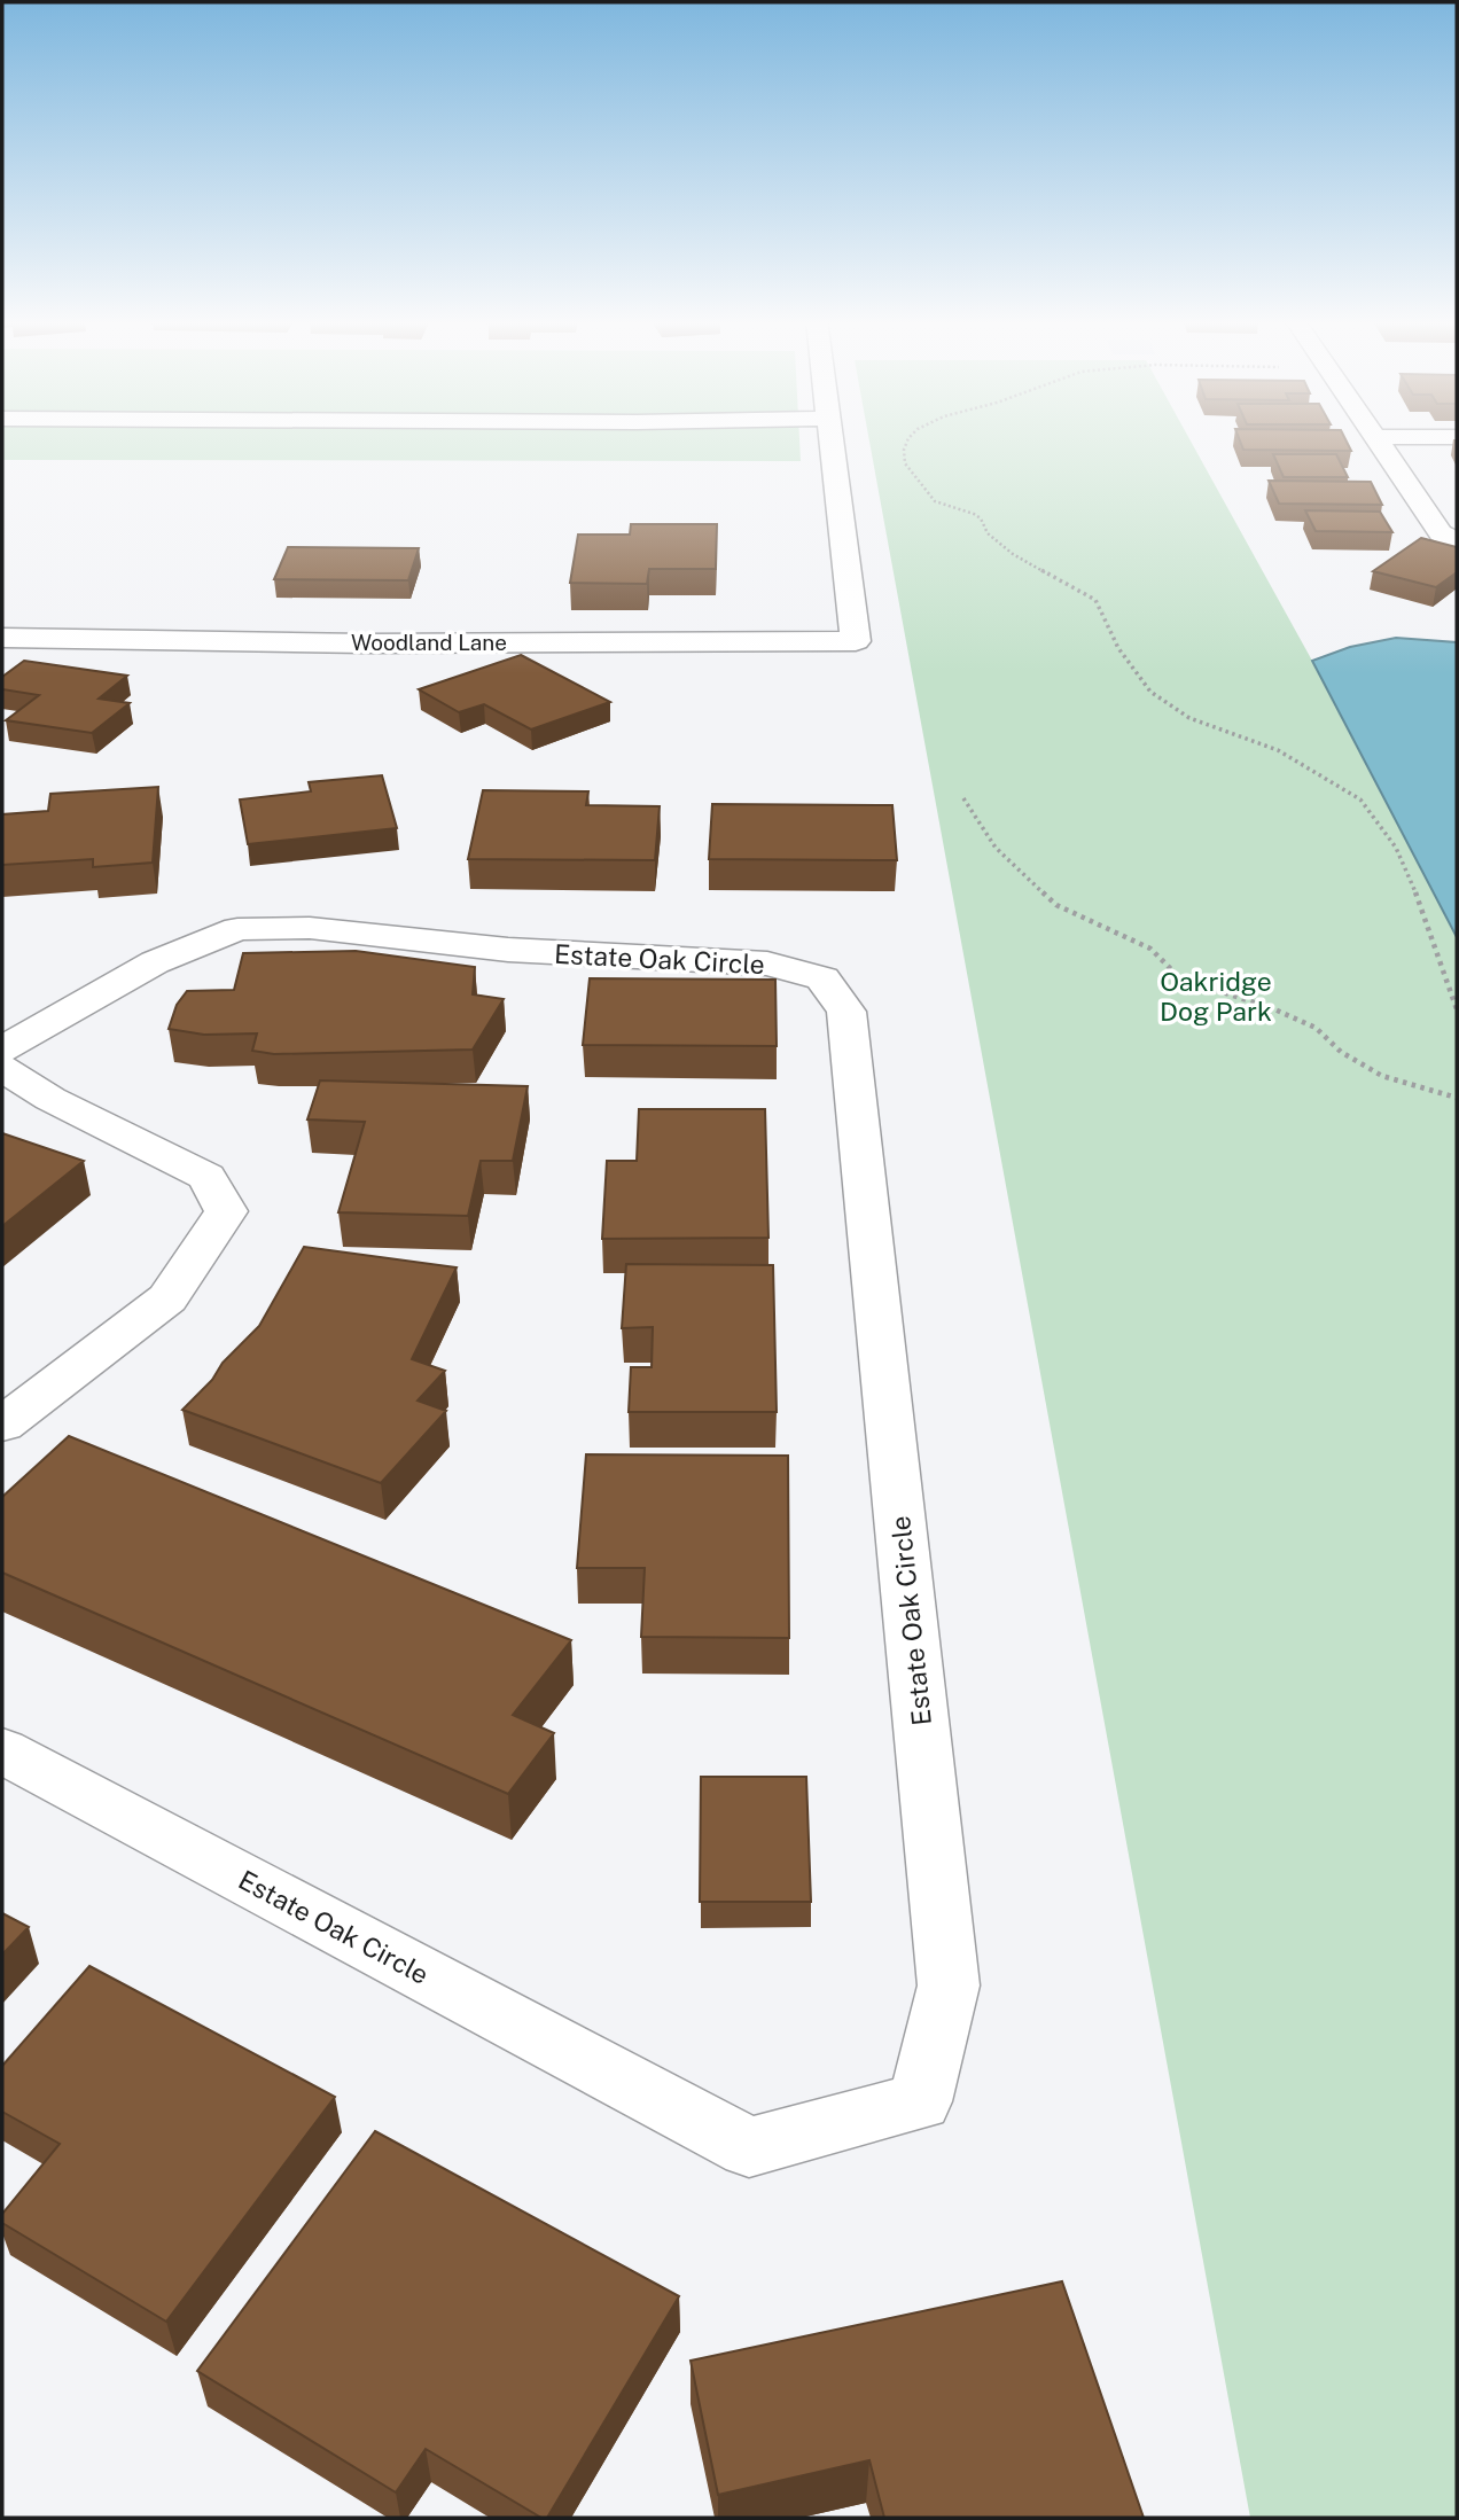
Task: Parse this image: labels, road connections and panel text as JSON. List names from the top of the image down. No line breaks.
{"streets":{"street":["Woodland Lane","Estate Oak Circle"]},"parks":["Oakridge Dog Park"]}
